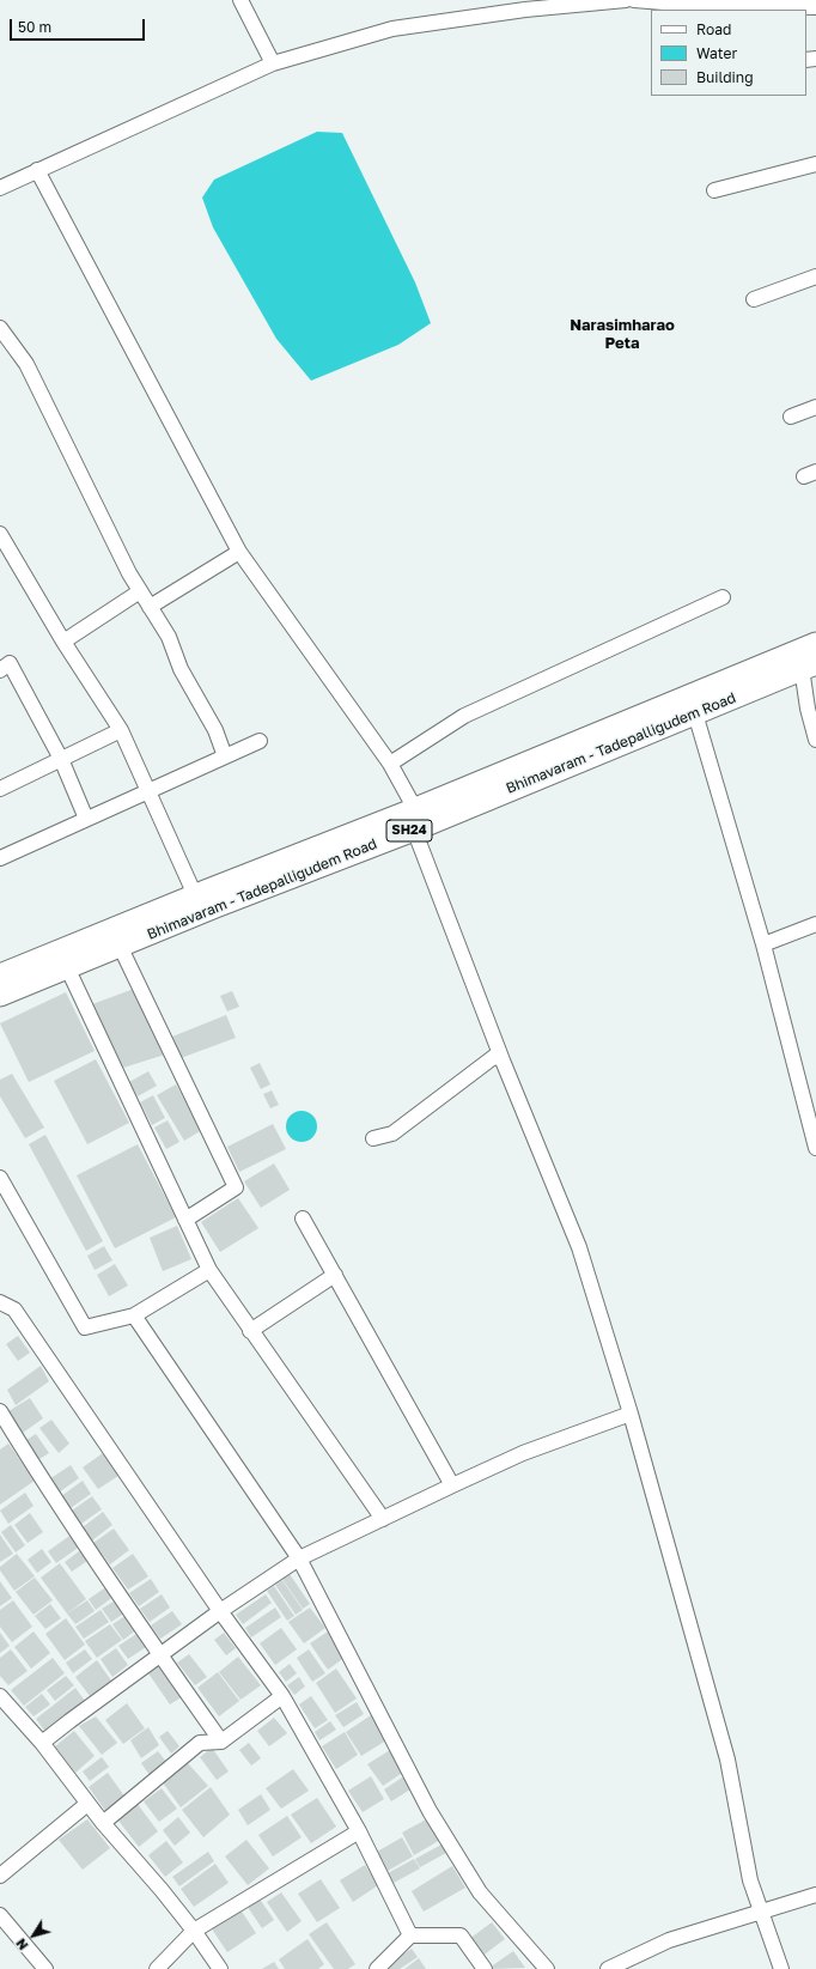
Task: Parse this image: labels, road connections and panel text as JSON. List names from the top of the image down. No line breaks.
{"streets":{"main road":["Bhimavaram - Tadepalligudem Road","SH24"]},"crossings":[["Bhimavaram - Tadepalligudem Road","SH24"]],"districts":["Narasimharao Peta"],"legend":["Road","Water","Building"],"scale_bar":"50 m","north":"bottom left"}
